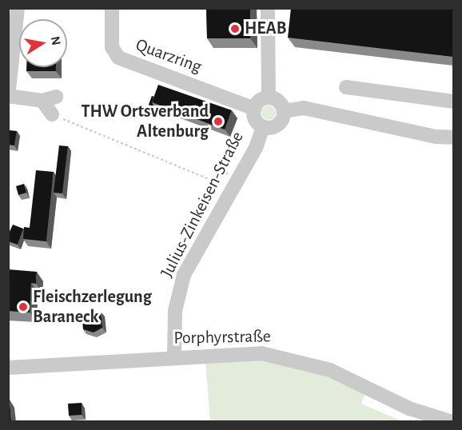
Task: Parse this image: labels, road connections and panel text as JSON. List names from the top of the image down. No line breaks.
{"streets":{"street":["Quarzring","Julius-Zinkeisen-Straße","Porphyrstraße"]},"crossings":[["Quarzring","Julius-Zinkeisen-Straße"],["Julius-Zinkeisen-Straße","Porphyrstraße"]],"places":["HEAB","THW Ortsverband Altenburg","Fleischzerlegung Baraneck"],"north":"right"}
